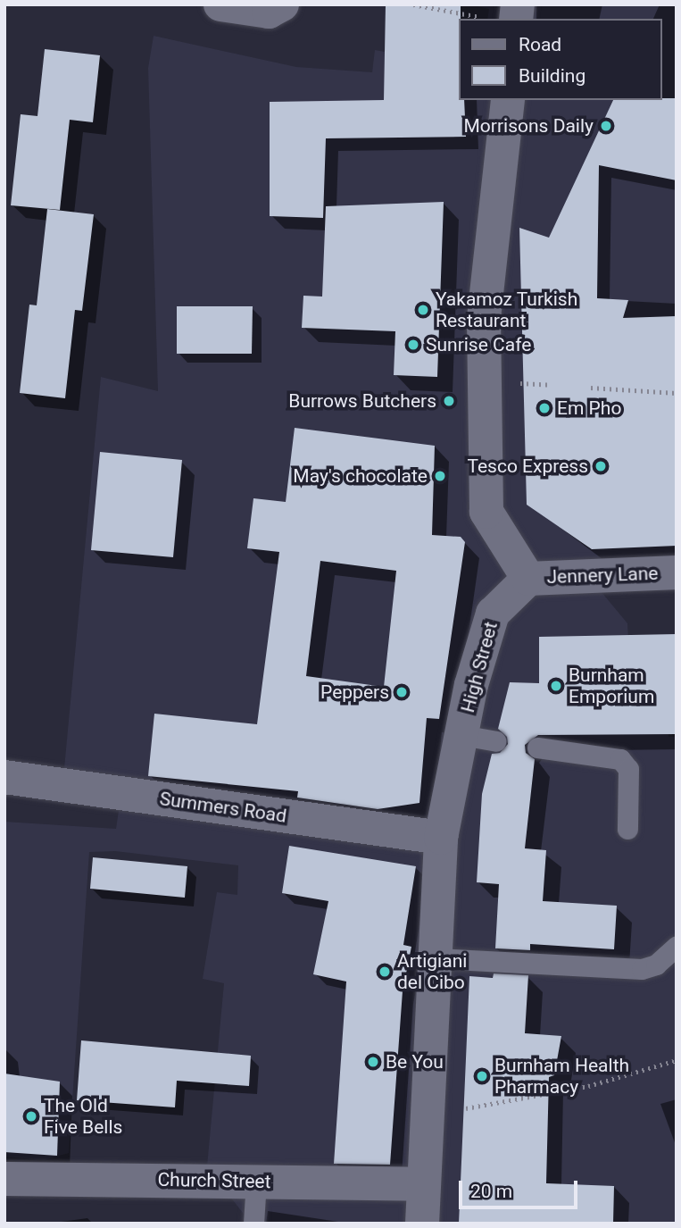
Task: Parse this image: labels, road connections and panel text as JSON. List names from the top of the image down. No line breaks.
{"streets":{"street":["Jennery Lane","High Street","Summers Road","Church Street"]},"crossings":[["Jennery Lane","High Street"],["High Street","Summers Road"],["High Street","Church Street"]],"places":["Morrisons Daily","Yakamoz Turkish Restaurant","Sunrise Cafe","Burrows Butchers","Em Pho","Tesco Express","May's chocolate","Burnham Emporium","Peppers","Artigiani del Cibo","Be You","Burnham Health Pharmacy","The Old Five Bells"],"legend":["Road","Building"],"scale_bar":"20 m"}
